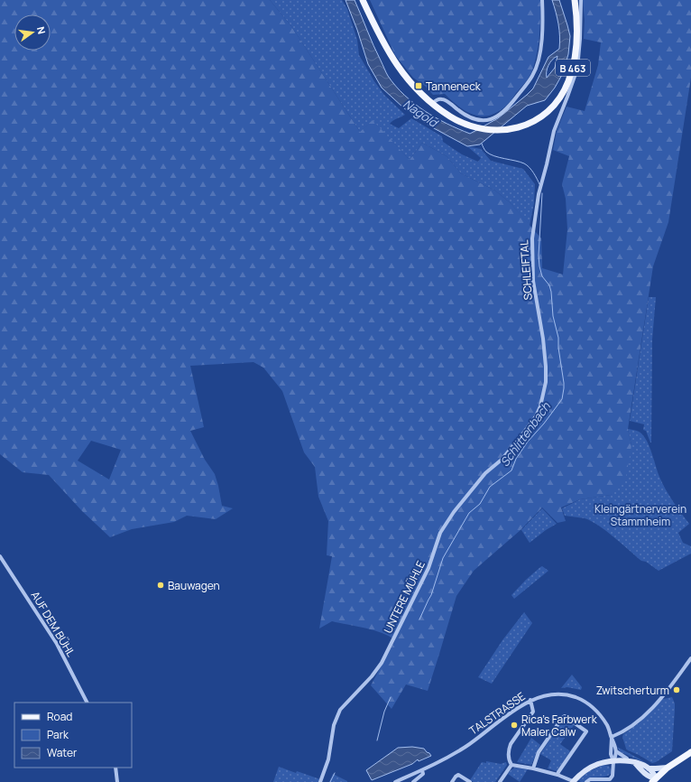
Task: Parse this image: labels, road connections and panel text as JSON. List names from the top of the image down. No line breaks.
{"streets":{"main road":["B 463"],"street":["SCHLEIFTAL","UNTERE MÜHLE","AUF DEM BÜHL","TALSTRASSE"]},"crossings":[["SCHLEIFTAL","UNTERE MÜHLE"]],"water":["Nagold","Schlittenbach"],"parks":["Kleingärtnerverein Stammheim"],"places":{"transit":["Tanneneck"],"other":["Bauwagen","Zwitscherturm","Rica's Farbwerk Maler Calw"]},"legend":["Road","Park","Water"],"north":"right"}
